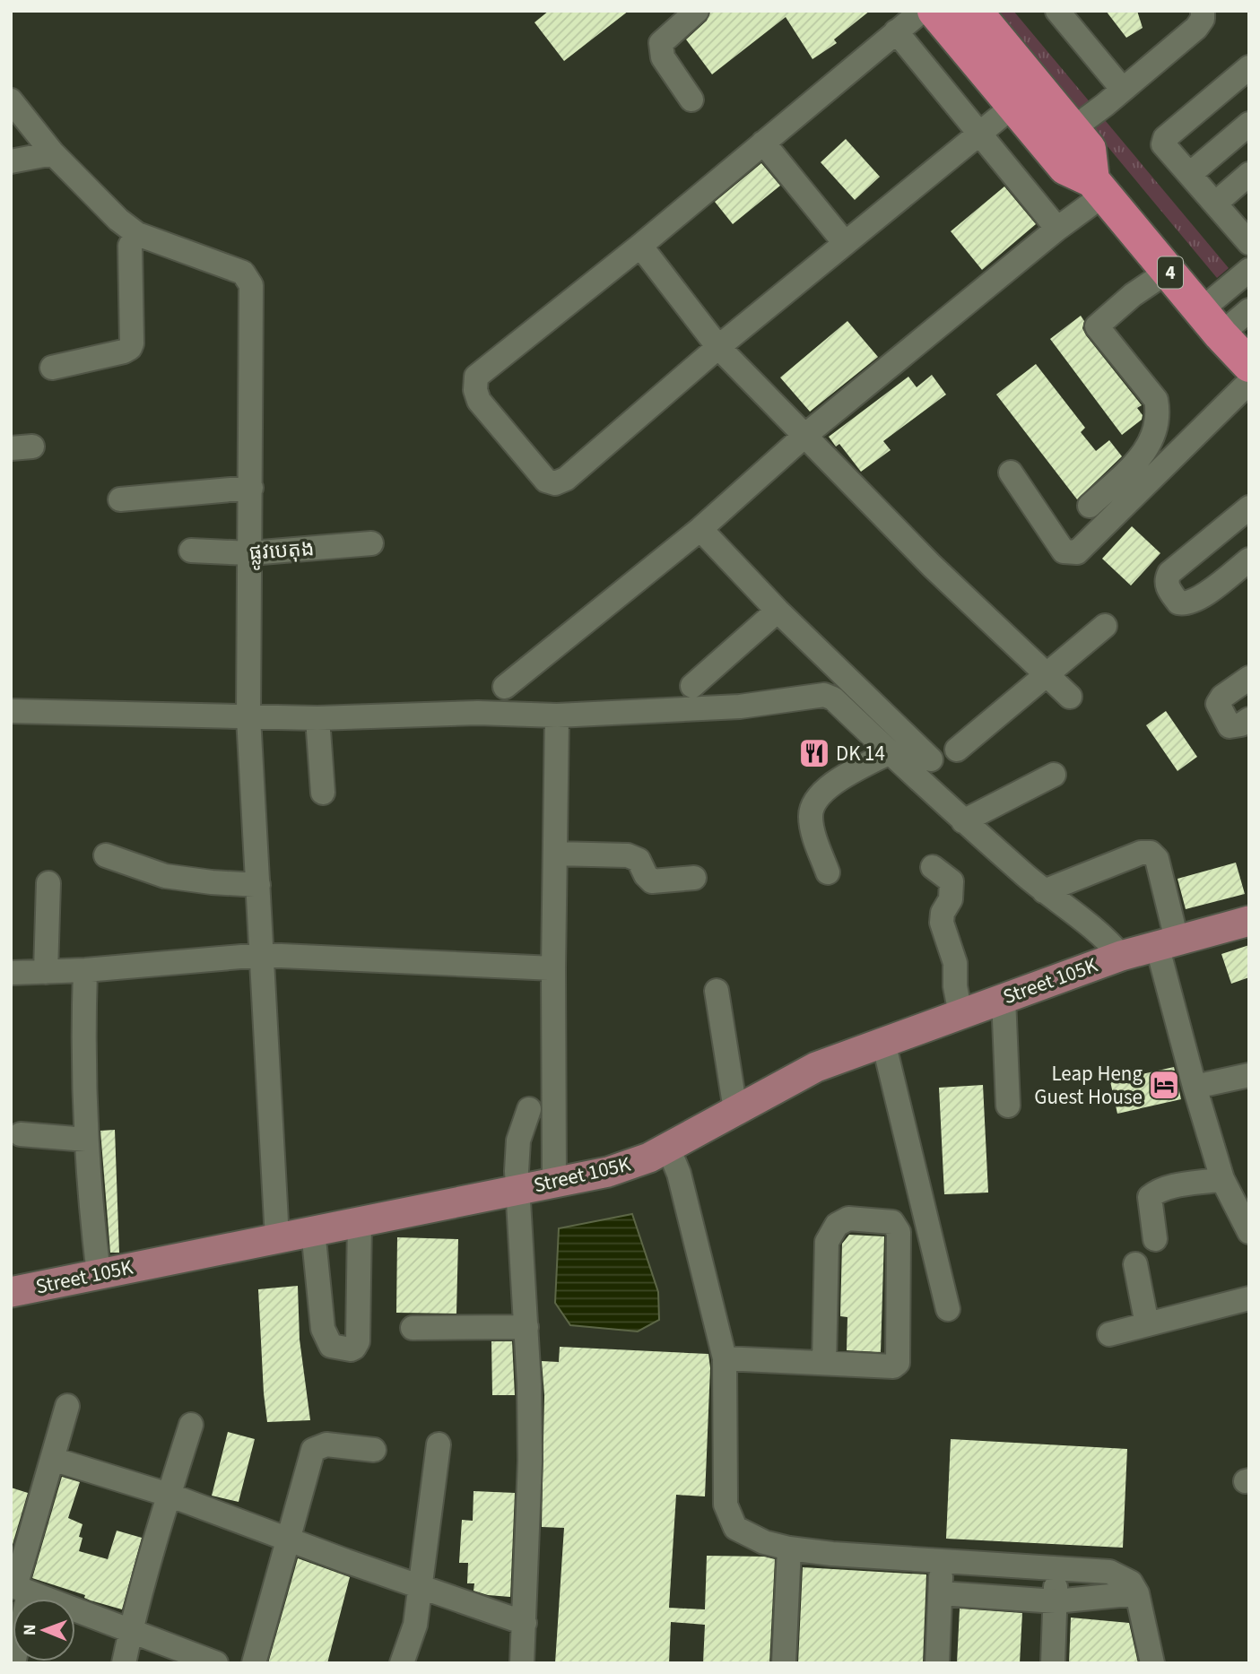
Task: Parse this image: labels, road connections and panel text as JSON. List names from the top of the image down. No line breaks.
{"streets":{"highway":["4"],"main road":["Street 105K"],"street":["ផ្លូវបេតុង"]},"places":{"restaurant":["DK 14"],"hotel":["Leap Heng Guest House"]},"north":"left"}
